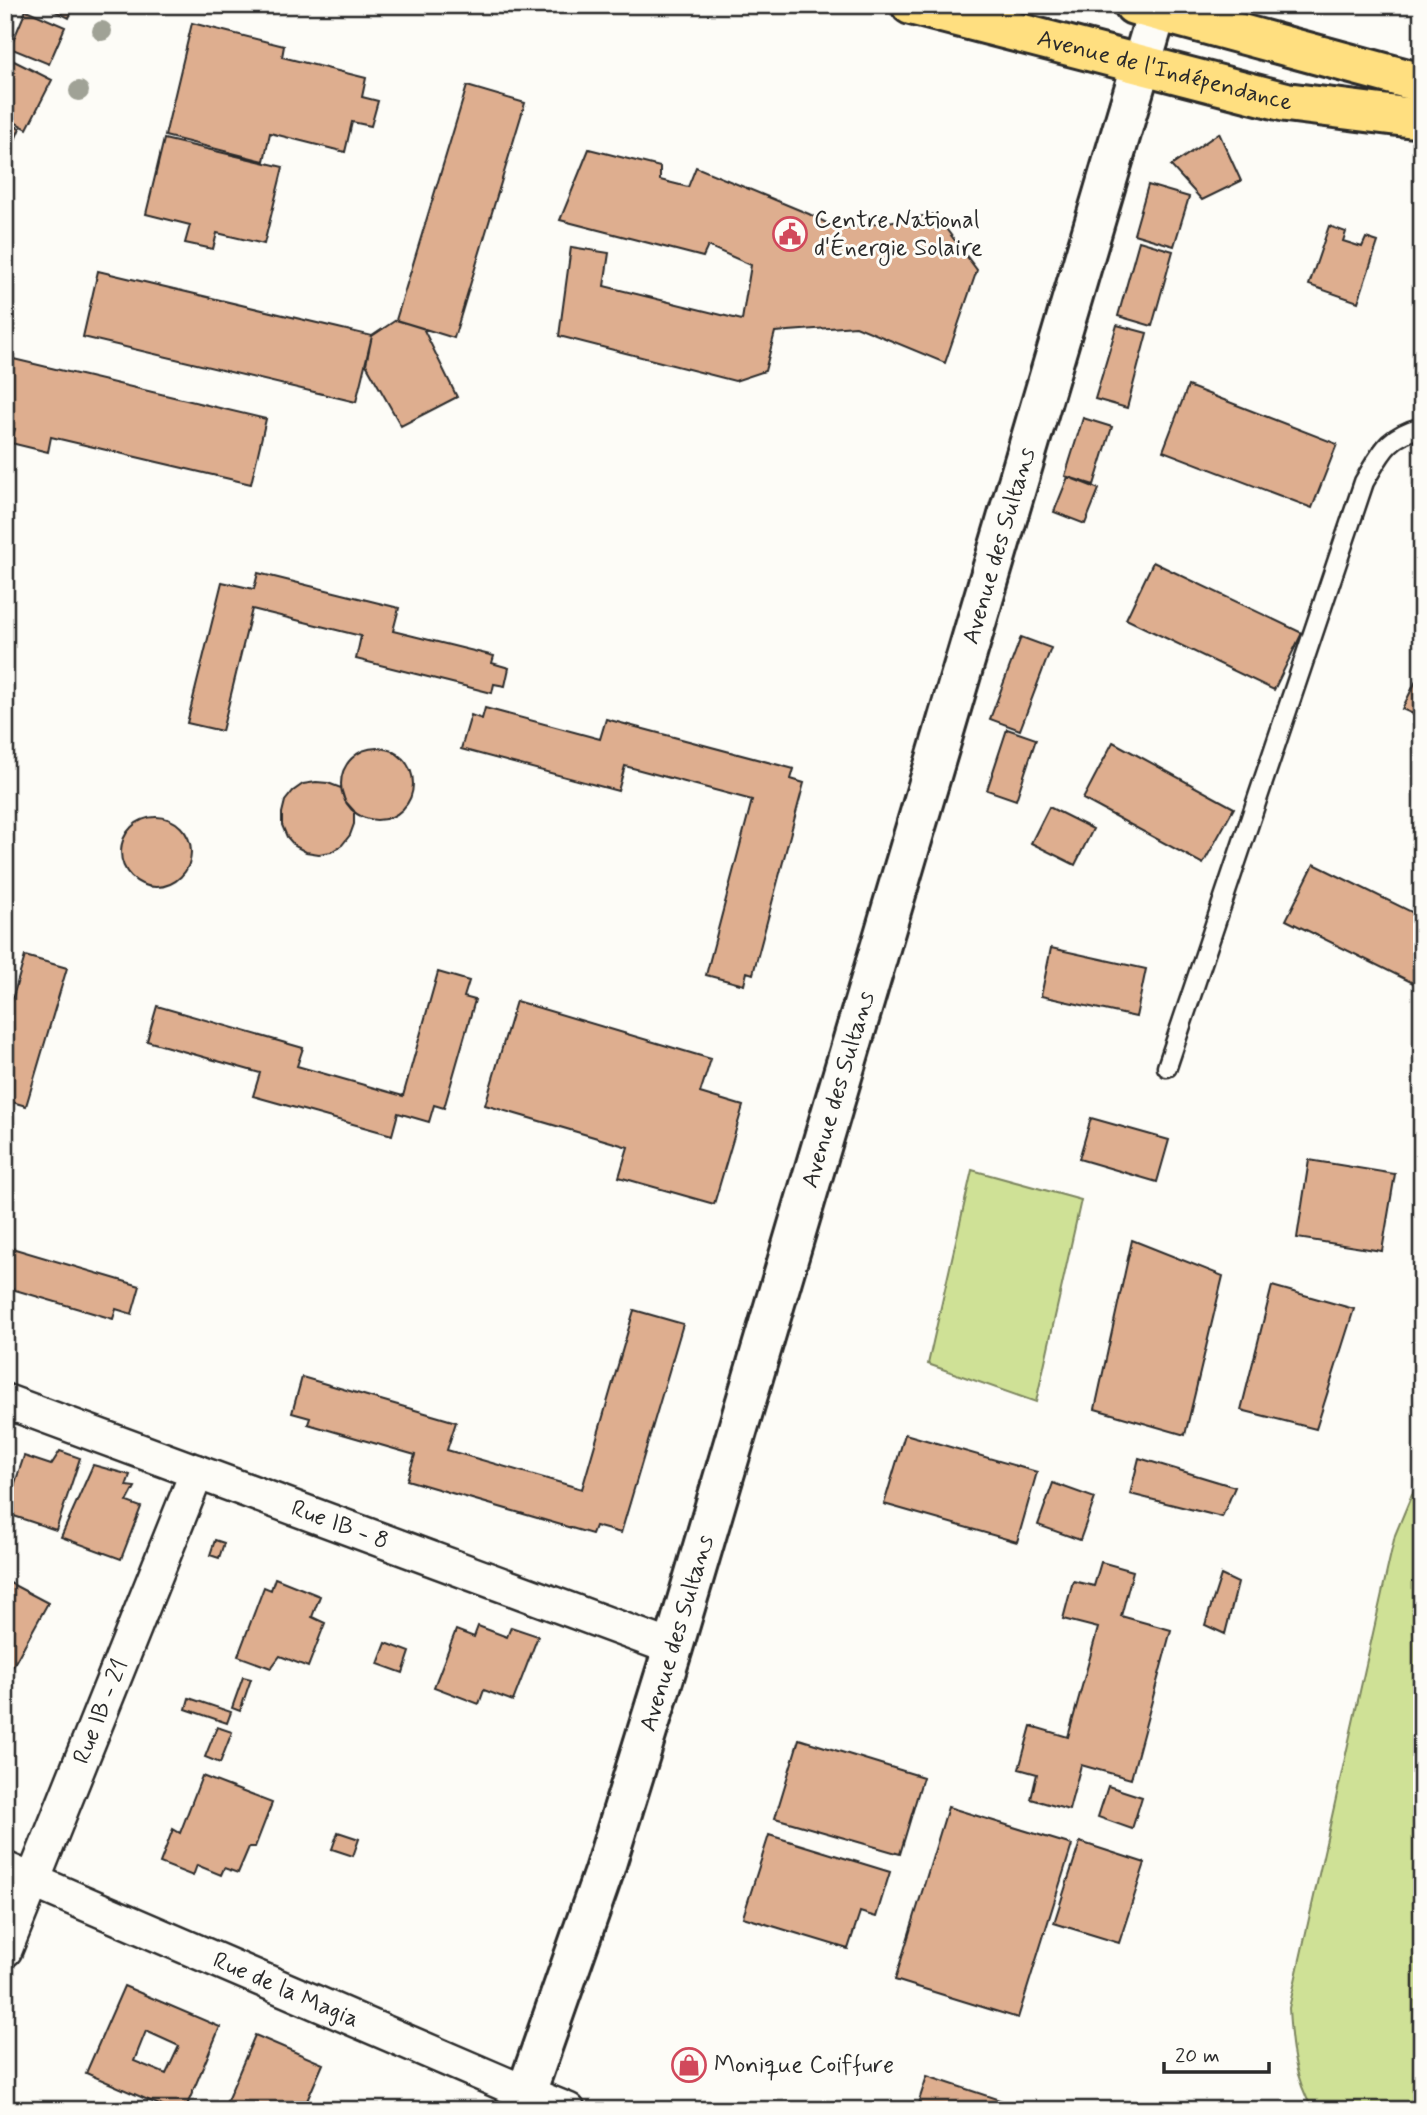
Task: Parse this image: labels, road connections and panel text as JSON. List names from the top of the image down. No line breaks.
{"streets":{"highway":["Avenue de l'Indépendance"],"street":["Avenue des Sultans","Rue IB - 8","Rue IB - 21","Rue de la Magia"]},"crossings":[["Avenue de l'Indépendance","Avenue des Sultans"],["Avenue des Sultans","Rue IB - 8"],["Avenue des Sultans","Rue de la Magia"],["Rue IB - 8","Rue IB - 21"],["Rue IB - 21","Rue de la Magia"]],"places":{"public building":["Centre National d'Énergie Solaire"],"shop":["Monique Coiffure"]},"scale_bar":"20 m"}
